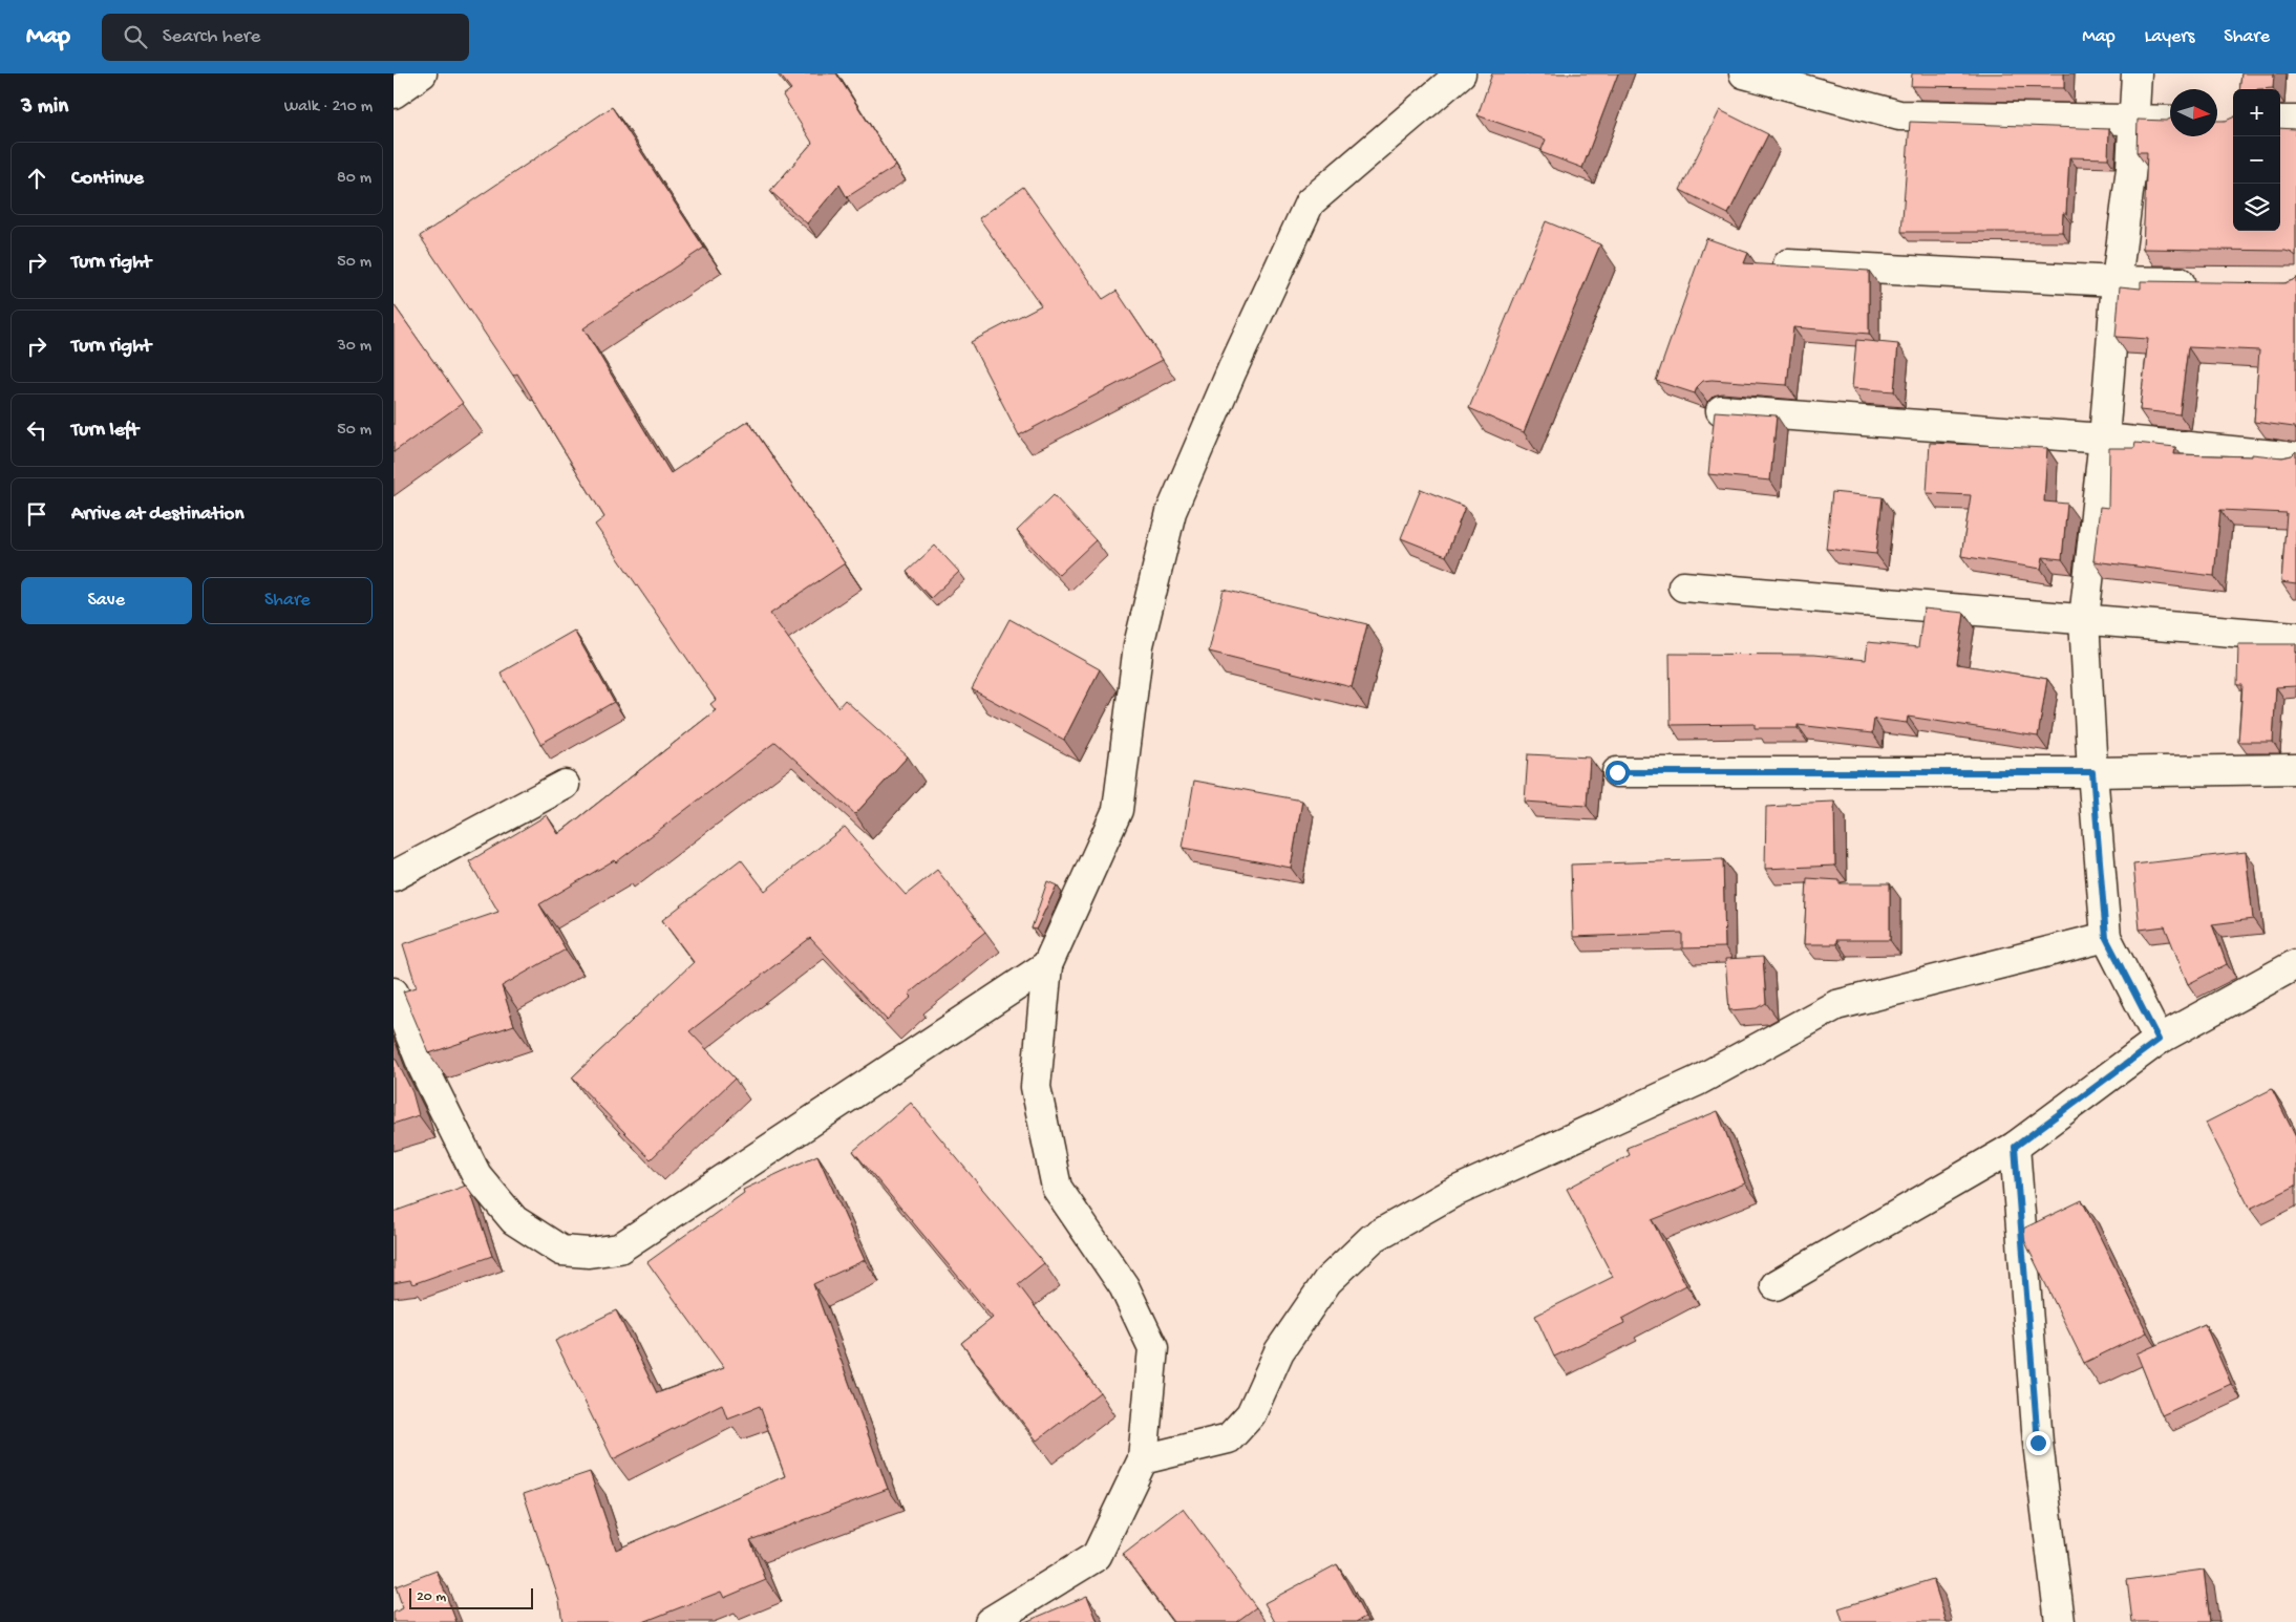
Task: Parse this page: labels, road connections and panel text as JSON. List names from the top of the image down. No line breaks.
{"scale_bar":"20 m","north":"right","page":{"header":"Map","search":"Search here","nav":["Map","Layers","Share"],"heading":["3 min","Walk · 210 m"],"map_buttons":["+","−"],"list":[["Continue","80 m"],["Turn right","50 m"],["Turn right","30 m"],["Turn left","50 m"],"Arrive at destination"],"buttons":["Save","Share"],"scale":"20 m"}}
